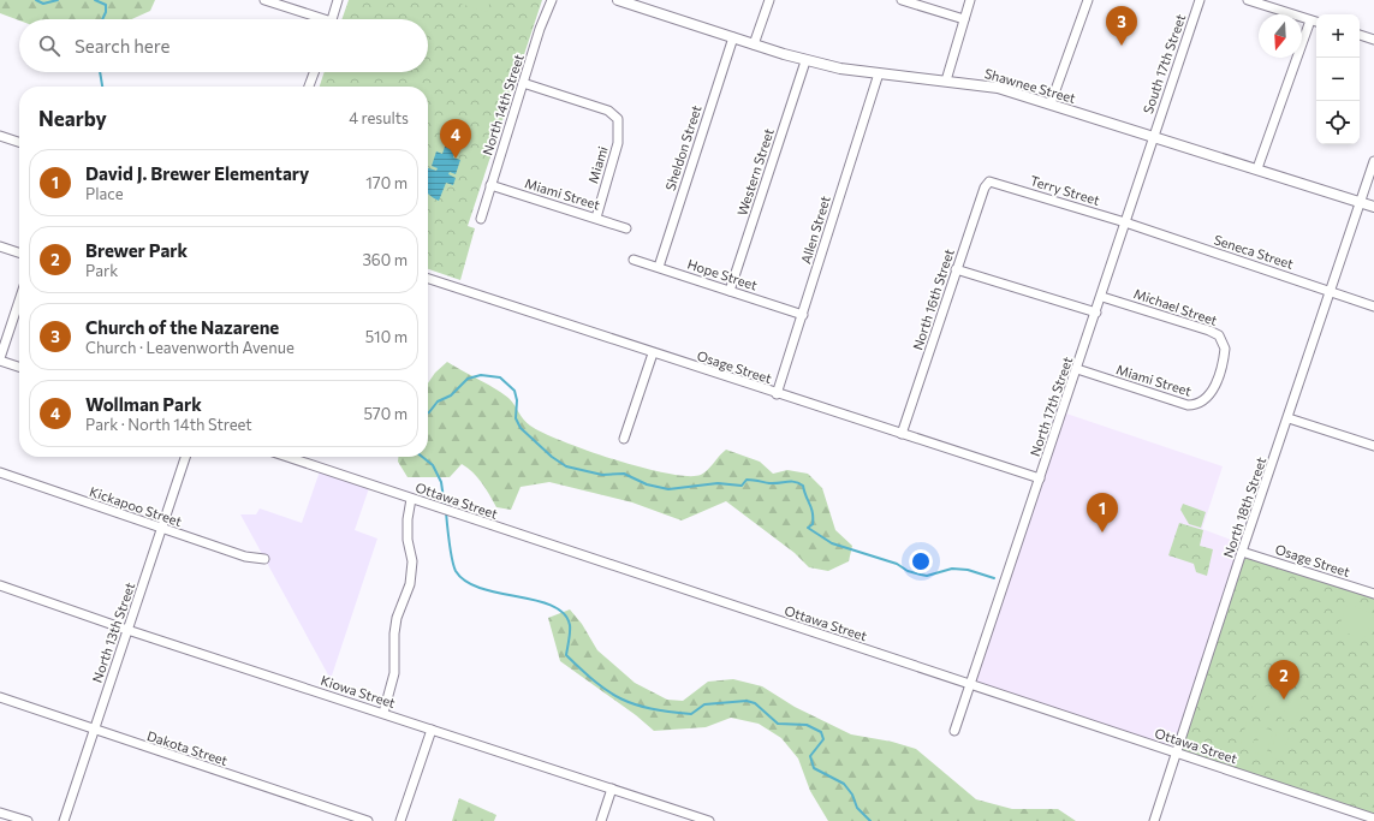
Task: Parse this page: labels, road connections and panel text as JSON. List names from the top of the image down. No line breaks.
{"streets":{"street":["South 17th Street","Shawnee Street","North 14th Street","Sheldon Street","Miami","Western Street","Terry Street","Miami Street","Allen Street","Seneca Street","Hope Street","North 16th Street","Michael Street","Osage Street","North 17th Street","Ottawa Street","Kickapoo Street","North 18th Street","North 13th Street","Kiowa Street","Dakota Street"]},"crossings":[["South 17th Street","Shawnee Street"],["South 17th Street","North 17th Street"],["Shawnee Street","Sheldon Street"],["Shawnee Street","Western Street"],["Shawnee Street","Allen Street"],["Shawnee Street","North 17th Street"],["Shawnee Street","North 18th Street"],["North 14th Street","Miami"],["North 14th Street","Miami Street"],["Sheldon Street","Hope Street"],["Miami","Miami Street"],["Western Street","Hope Street"],["Terry Street","Seneca Street"],["Terry Street","North 16th Street"],["Terry Street","North 17th Street"],["Miami Street","Michael Street"],["Miami Street","North 17th Street"],["Allen Street","Hope Street"],["Allen Street","Osage Street"],["Seneca Street","North 17th Street"],["Seneca Street","North 18th Street"],["North 16th Street","Osage Street"],["Michael Street","North 17th Street"],["Osage Street","North 17th Street"],["Osage Street","North 18th Street"],["North 17th Street","Ottawa Street"],["Ottawa Street","North 18th Street"],["Kickapoo Street","North 13th Street"],["North 13th Street","Kiowa Street"],["North 13th Street","Dakota Street"]],"north":"bottom","page":{"pins":["3","4","1","2"],"map_buttons":["+","−"],"search":"Search here","heading":["Nearby","4 results"],"list":[{"mark":"1","name":"David J. Brewer Elementary","note":"Place","value":"170 m"},{"mark":"2","name":"Brewer Park","note":"Park","value":"360 m"},{"mark":"3","name":"Church of the Nazarene","note":"Church · Leavenworth Avenue","value":"510 m"},{"mark":"4","name":"Wollman Park","note":"Park · North 14th Street","value":"570 m"}]}}
